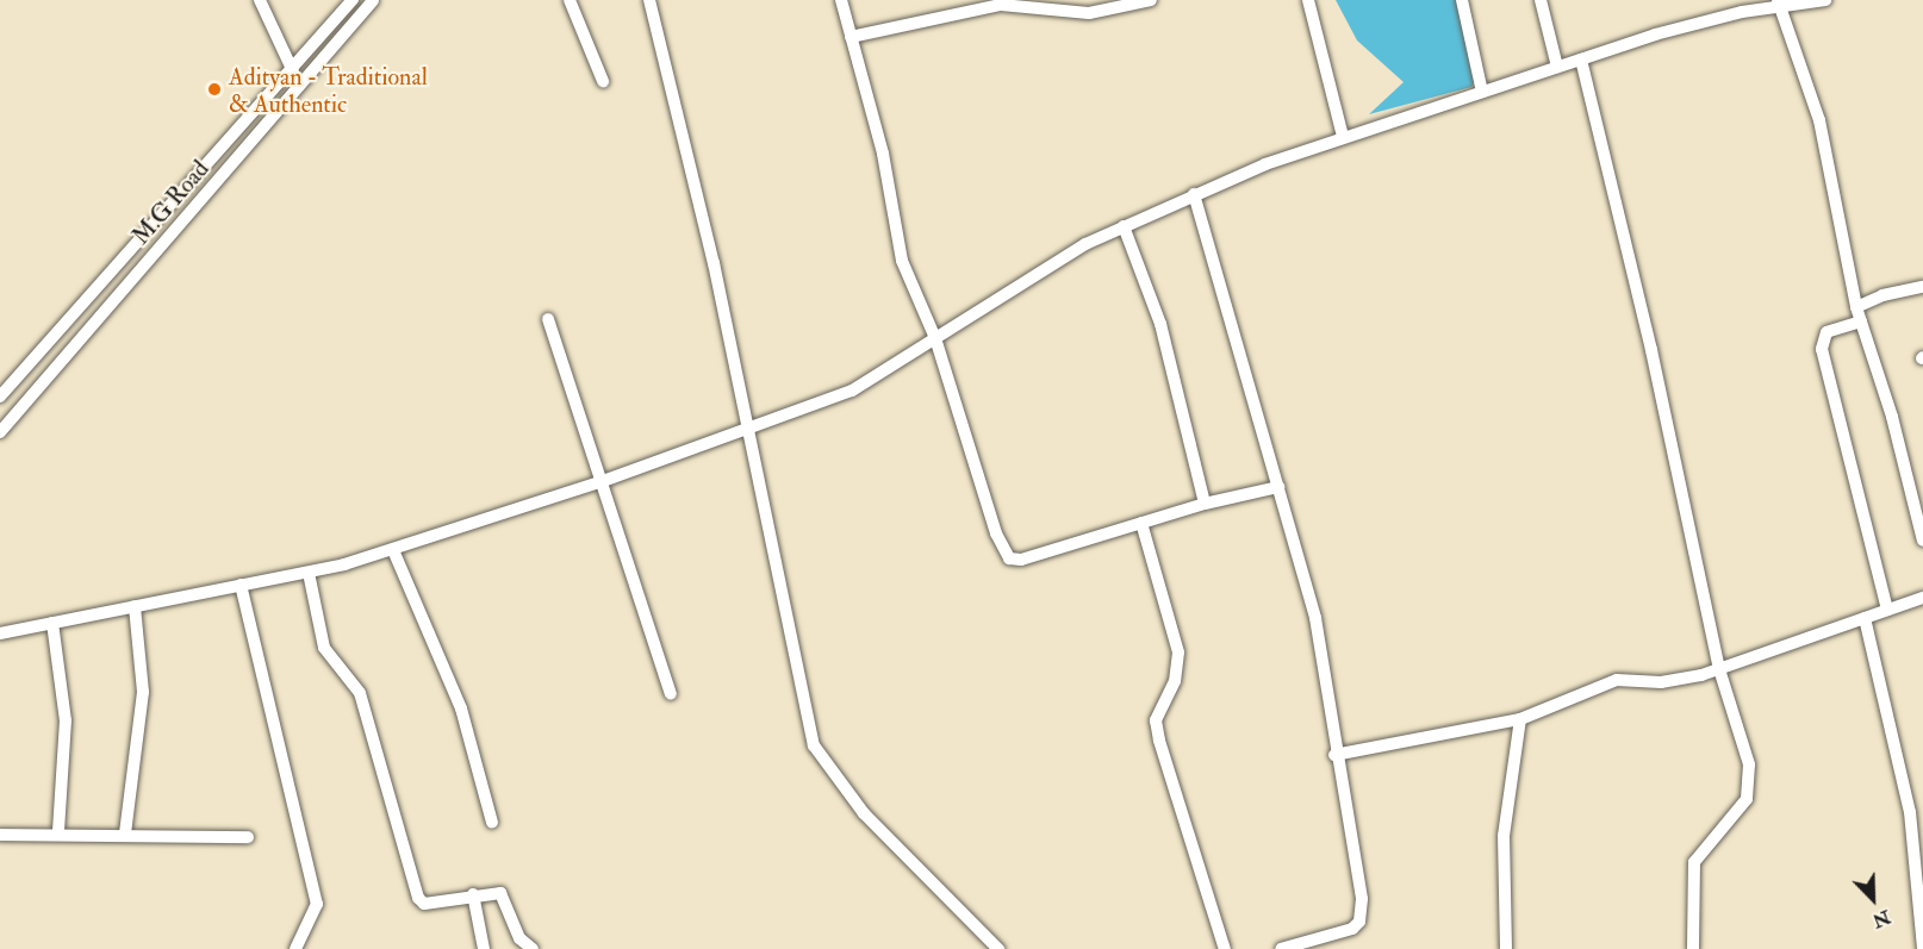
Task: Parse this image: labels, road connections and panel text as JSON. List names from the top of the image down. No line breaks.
{"streets":{"street":["M.G Road"]},"places":["Adityan - Traditional & Authentic"],"north":"bottom right"}
